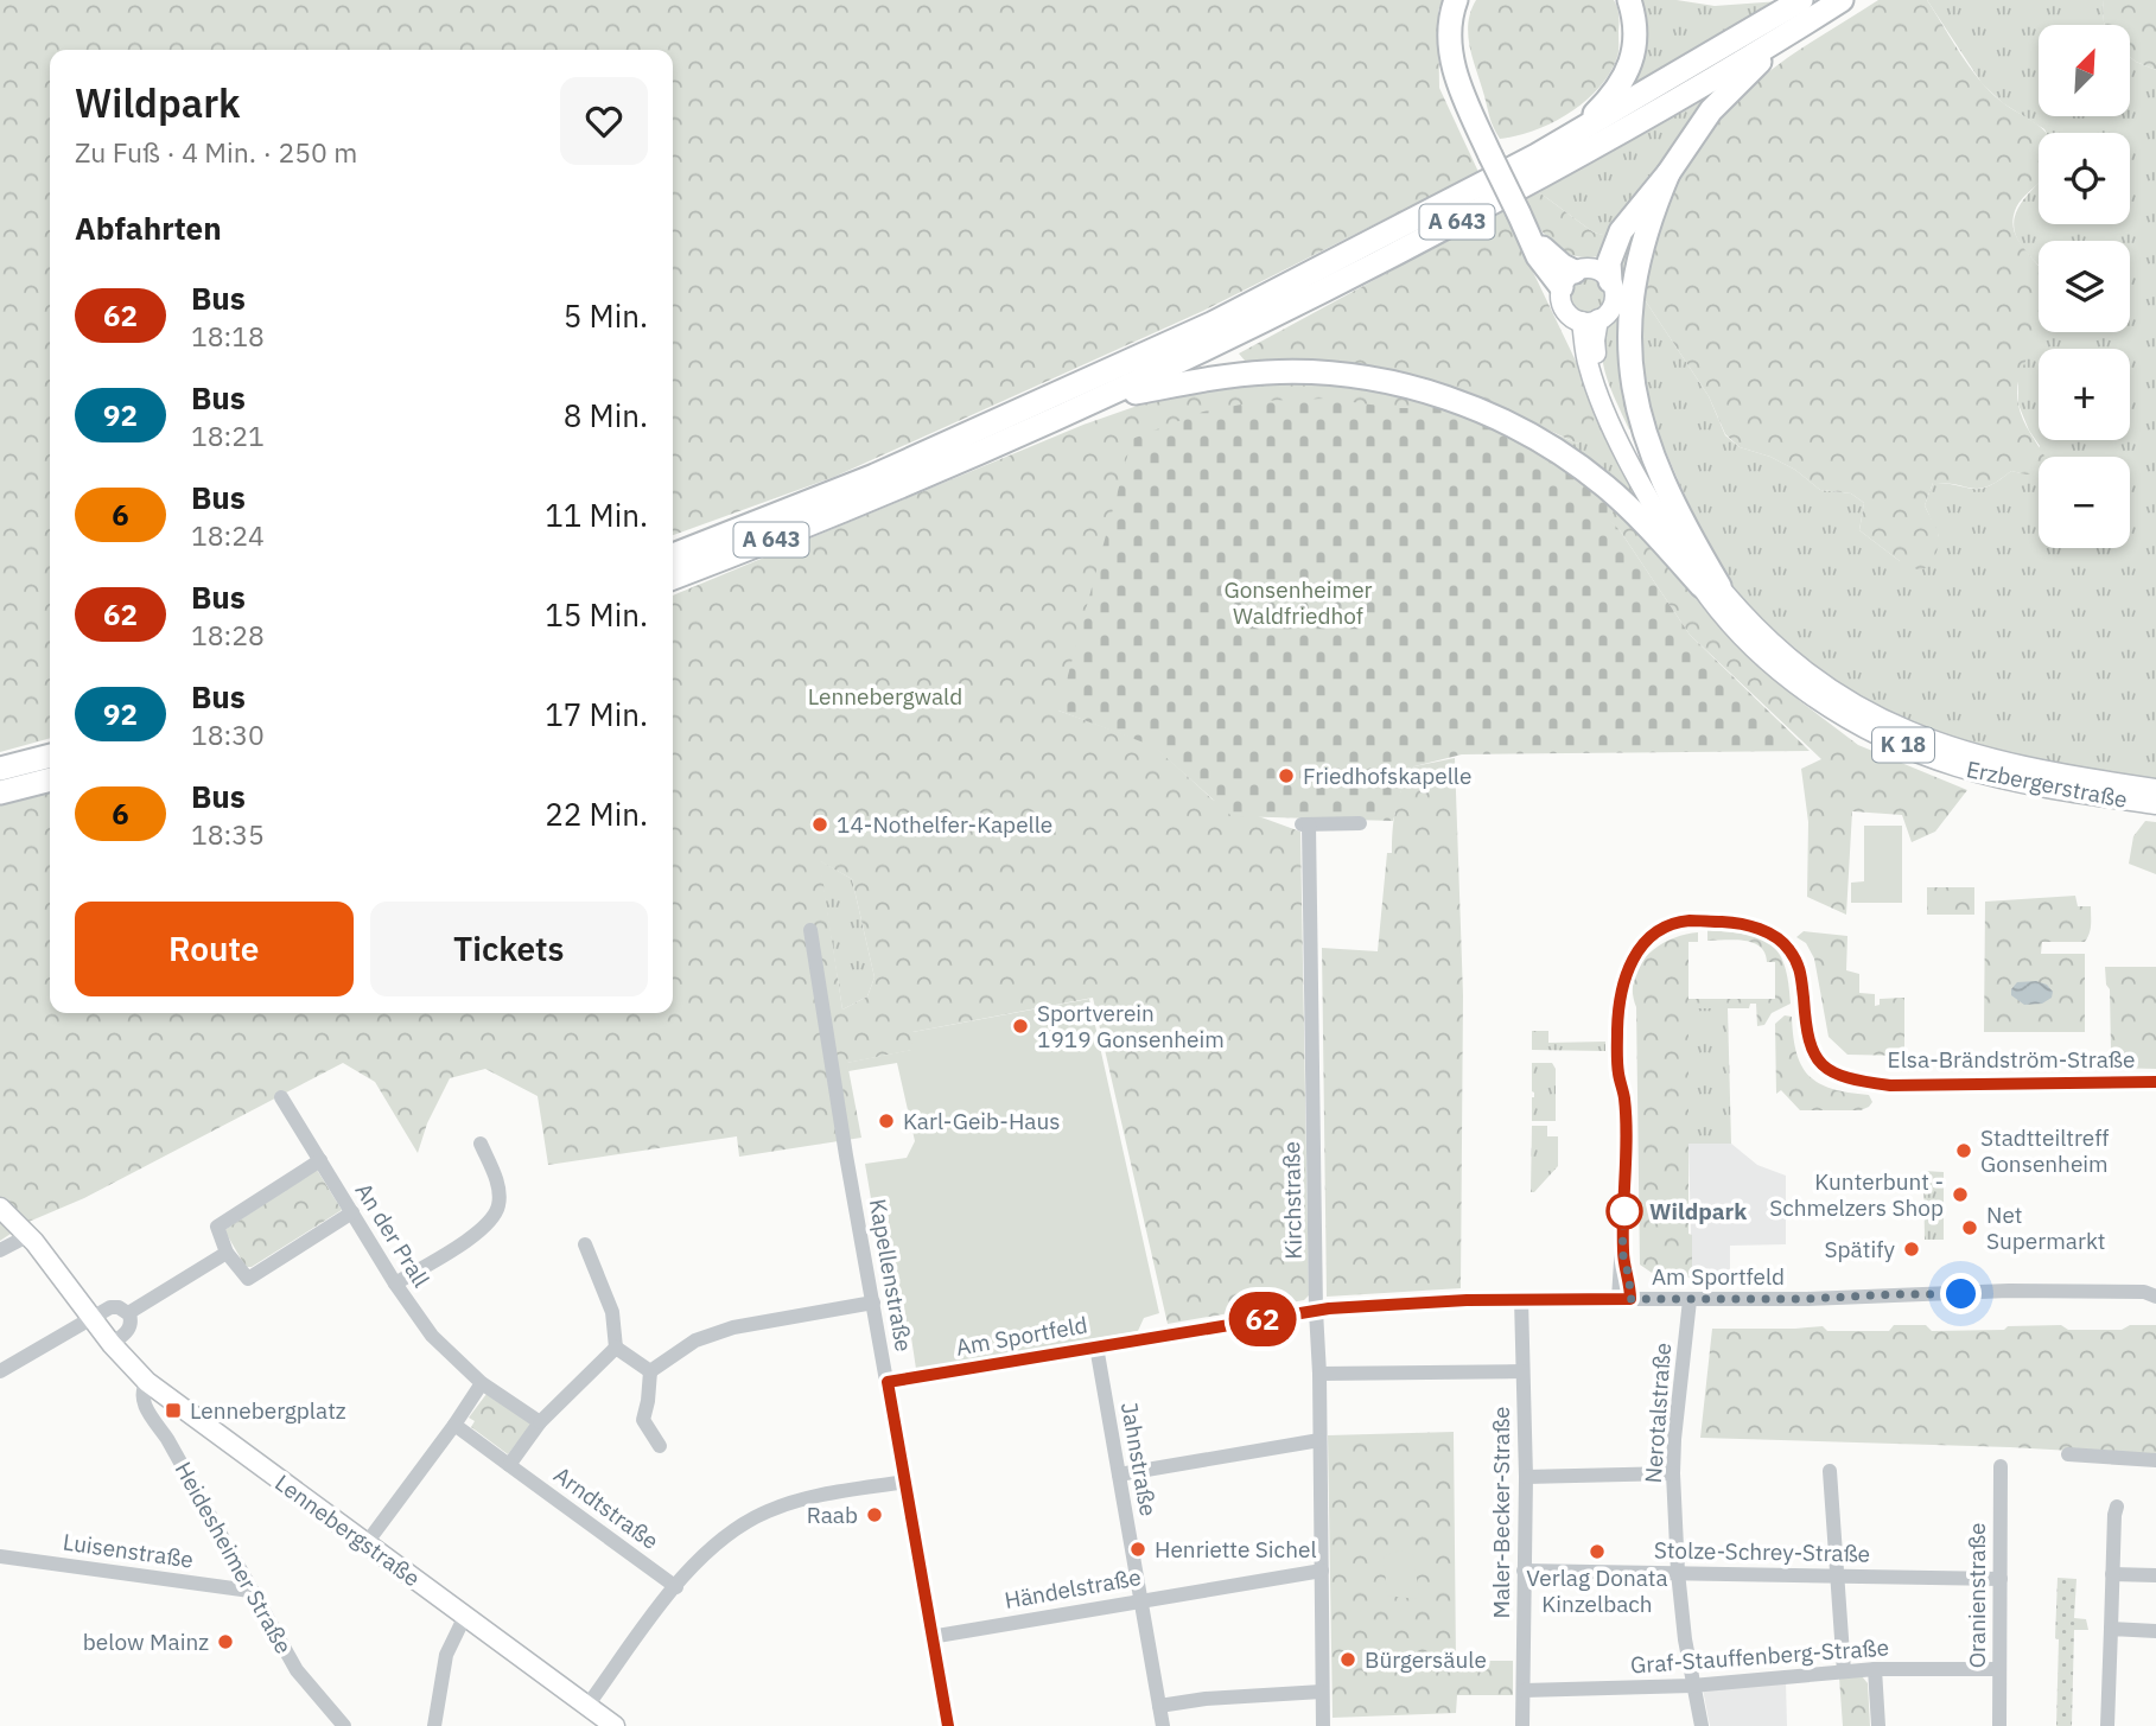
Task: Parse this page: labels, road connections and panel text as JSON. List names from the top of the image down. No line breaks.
{"streets":{"highway":["A 643"],"main road":["K 18","Erzbergerstraße","Lennebergstraße"],"street":["Elsa-Brändström-Straße","Kirchstraße","An der Prall","Kapellenstraße","Am Sportfeld","Nerotalstraße","Jahnstraße","Arndtstraße","Maler-Becker-Straße","Luisenstraße","Stolze-Schrey-Straße","Heidesheimer Straße","Händelstraße","Oranienstraße","Graf-Stauffenberg-Straße"]},"crossings":[["Elsa-Brändström-Straße","Am Sportfeld"],["Kirchstraße","Am Sportfeld"],["Kirchstraße","Händelstraße"],["Kapellenstraße","Am Sportfeld"],["Kapellenstraße","Händelstraße"],["Am Sportfeld","Nerotalstraße"],["Am Sportfeld","Jahnstraße"],["Am Sportfeld","Maler-Becker-Straße"],["Nerotalstraße","Stolze-Schrey-Straße"],["Nerotalstraße","Graf-Stauffenberg-Straße"],["Jahnstraße","Händelstraße"],["Maler-Becker-Straße","Stolze-Schrey-Straße"],["Maler-Becker-Straße","Graf-Stauffenberg-Straße"],["Lennebergstraße","Heidesheimer Straße"],["Luisenstraße","Heidesheimer Straße"],["Stolze-Schrey-Straße","Oranienstraße"],["Oranienstraße","Graf-Stauffenberg-Straße"]],"parks":["Gonsenheimer Waldfriedhof","Lennebergwald"],"places":{"other":["Friedhofskapelle","14-Nothelfer-Kapelle","Sportverein 1919 Gonsenheim","Karl-Geib-Haus","Stadtteiltreff Gonsenheim","Kunterbunt - Schmelzers Shop","Wildpark","Net Supermarkt","Spätify","Raab","Henriette Sichel","Verlag Donata Kinzelbach","below Mainz","Bürgersäule"],"transit":["Lennebergplatz"]},"lines":["bus line 62"],"north":"top right","page":{"on_map":"62","map_buttons":["+","−"],"heading":[["Wildpark","Zu Fuß · 4 Min. · 250 m"],"Abfahrten"],"list":[{"mark":"62","name":"Bus","note":"18:18","value":"5 Min."},{"mark":"92","name":"Bus","note":"18:21","value":"8 Min."},{"mark":"6","name":"Bus","note":"18:24","value":"11 Min."},{"mark":"62","name":"Bus","note":"18:28","value":"15 Min."},{"mark":"92","name":"Bus","note":"18:30","value":"17 Min."},{"mark":"6","name":"Bus","note":"18:35","value":"22 Min."}],"buttons":["Route","Tickets"]}}
